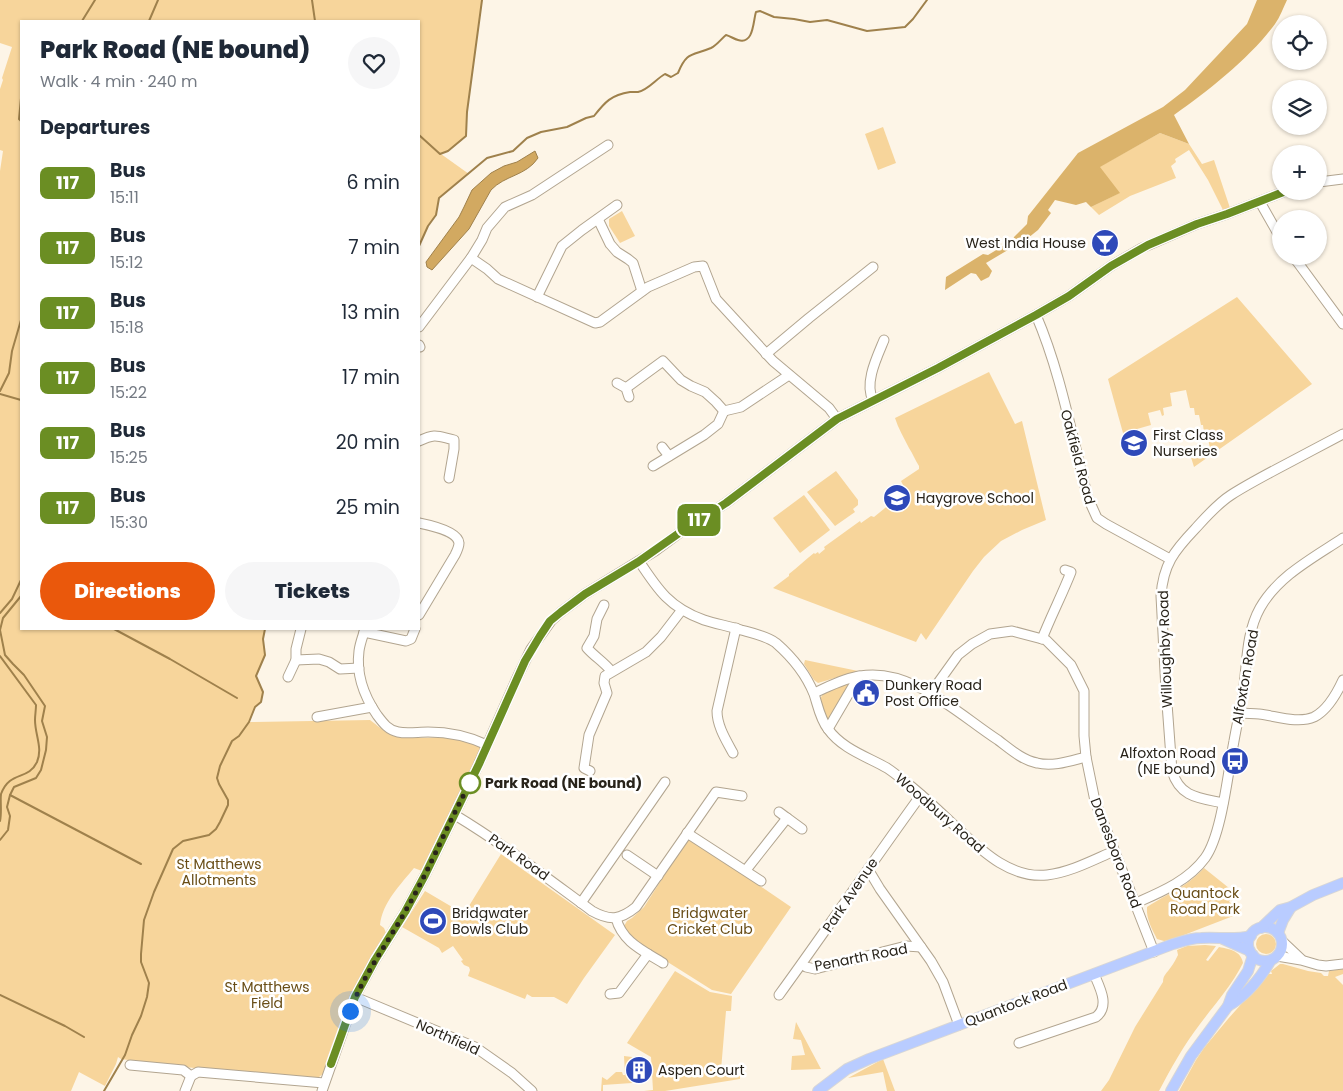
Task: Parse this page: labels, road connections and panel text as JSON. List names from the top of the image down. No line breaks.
{"streets":{"main road":["Quantock Road"],"street":["Oakfield Road","Willoughby Road","Alfoxton Road","Woodbury Road","Danesboro Road","Park Road","Park Avenue","Penarth Road","Northfield"]},"crossings":[["Oakfield Road","Willoughby Road"],["Willoughby Road","Alfoxton Road"],["Alfoxton Road","Danesboro Road"],["Woodbury Road","Danesboro Road"],["Woodbury Road","Park Avenue"],["Danesboro Road","Quantock Road"],["Park Avenue","Penarth Road"]],"parks":["St Matthews Allotments","Quantock Road Park","Bridgwater Cricket Club","St Matthews Field"],"places":{"bar":["West India House"],"school or university":["First Class Nurseries","Haygrove School"],"public building":["Dunkery Road Post Office"],"bus stop":["Alfoxton Road (NE bound)"],"other":["Park Road (NE bound)"],"sports":["Bridgwater Bowls Club"],"building":["Aspen Court"]},"lines":["bus line 117"],"page":{"on_map":"117","map_buttons":["+","−"],"heading":[["Park Road (NE bound)","Walk · 4 min · 240 m"],"Departures"],"list":[{"mark":"117","name":"Bus","note":"15:11","value":"6 min"},{"mark":"117","name":"Bus","note":"15:12","value":"7 min"},{"mark":"117","name":"Bus","note":"15:18","value":"13 min"},{"mark":"117","name":"Bus","note":"15:22","value":"17 min"},{"mark":"117","name":"Bus","note":"15:25","value":"20 min"},{"mark":"117","name":"Bus","note":"15:30","value":"25 min"}],"buttons":["Directions","Tickets"]}}
